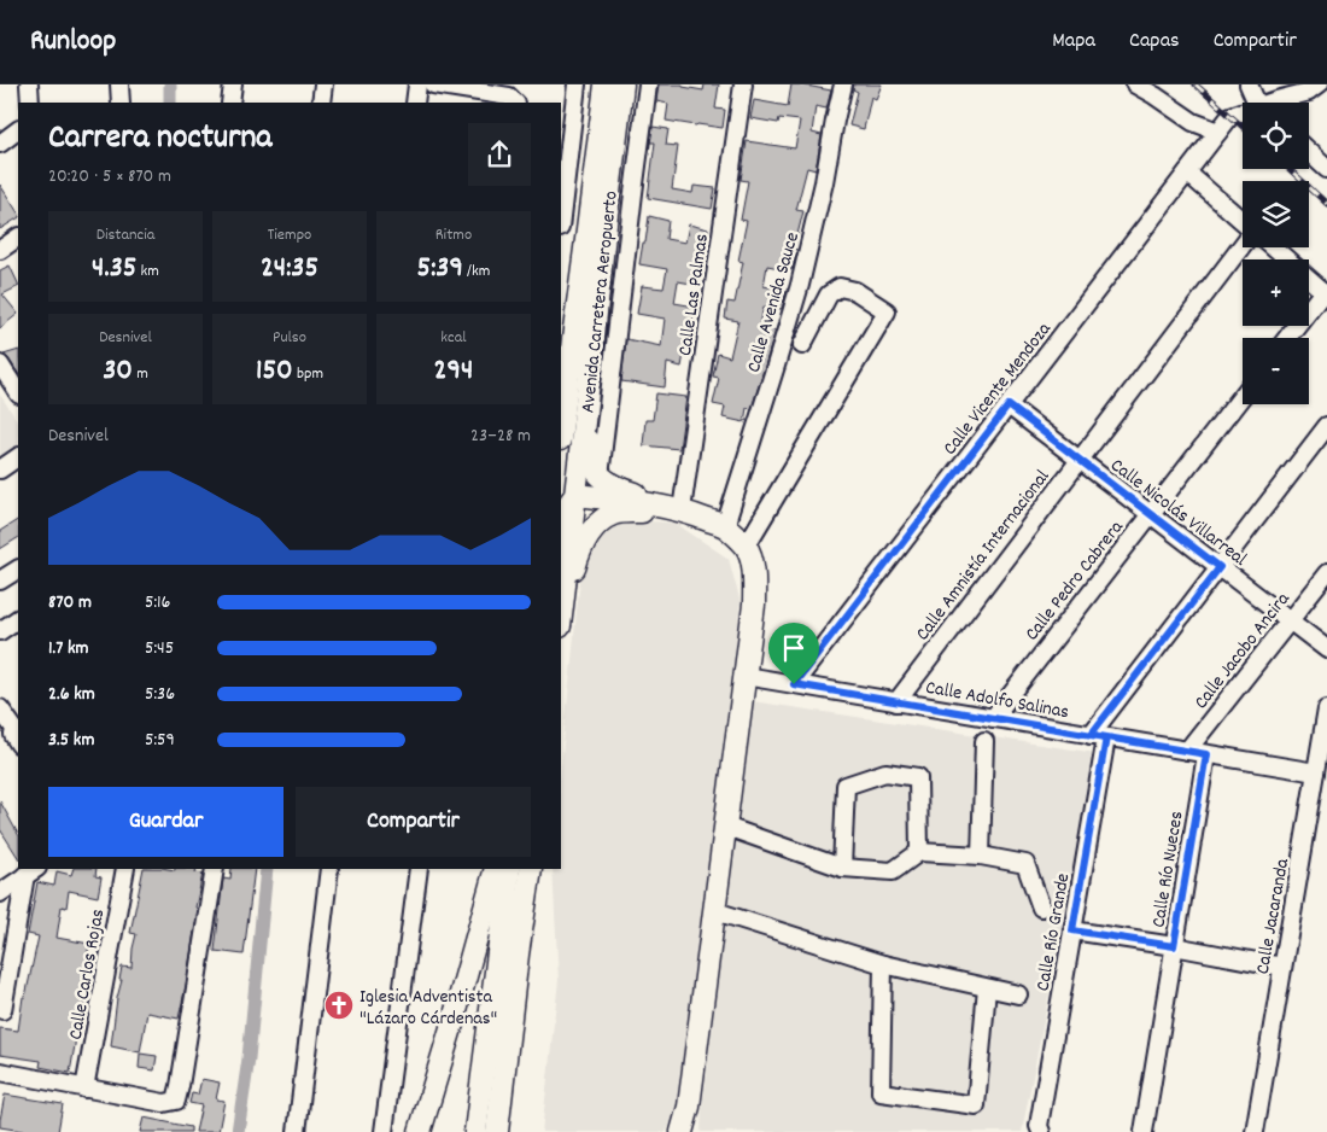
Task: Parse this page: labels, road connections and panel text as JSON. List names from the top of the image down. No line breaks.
{"streets":{"main road":["Avenida Carretera Aeropuerto"],"street":["Calle Las Palmas","Calle Avenida Sauce","Calle Vicente Mendoza","Calle Nicolás Villarreal","Calle Amnistía Internacional","Calle Pedro Cabrera","Calle Jacobo Ancira","Calle Adolfo Salinas","Calle Río Nueces","Calle Jacaranda","Calle Río Grande","Calle Carlos Rojas"]},"crossings":[["Calle Vicente Mendoza","Calle Nicolás Villarreal"],["Calle Vicente Mendoza","Calle Adolfo Salinas"],["Calle Nicolás Villarreal","Calle Amnistía Internacional"],["Calle Nicolás Villarreal","Calle Pedro Cabrera"],["Calle Nicolás Villarreal","Calle Jacobo Ancira"],["Calle Amnistía Internacional","Calle Adolfo Salinas"],["Calle Pedro Cabrera","Calle Adolfo Salinas"],["Calle Jacobo Ancira","Calle Adolfo Salinas"],["Calle Adolfo Salinas","Calle Río Nueces"],["Calle Adolfo Salinas","Calle Jacaranda"],["Calle Adolfo Salinas","Calle Río Grande"]],"places":{"church":["Iglesia Adventista \"Lázaro Cárdenas\""]},"page":{"header":"Runloop","nav":["Mapa","Capas","Compartir"],"map_buttons":["+","−"],"heading":["Carrera nocturna","20:20 · 5 × 870 m"],"stats":[["Distancia","4.35 km"],["Tiempo","24:35"],["Ritmo","5:39 /km"],["Desnivel","30 m"],["Pulso","150 bpm"],["kcal","294"]],"chart":["Desnivel","23–28 m"],"list":[{"name":"870 m","note":"5:16"},{"name":"1.7 km","note":"5:45"},{"name":"2.6 km","note":"5:36"},{"name":"3.5 km","note":"5:59"}],"buttons":["Guardar","Compartir"]}}
